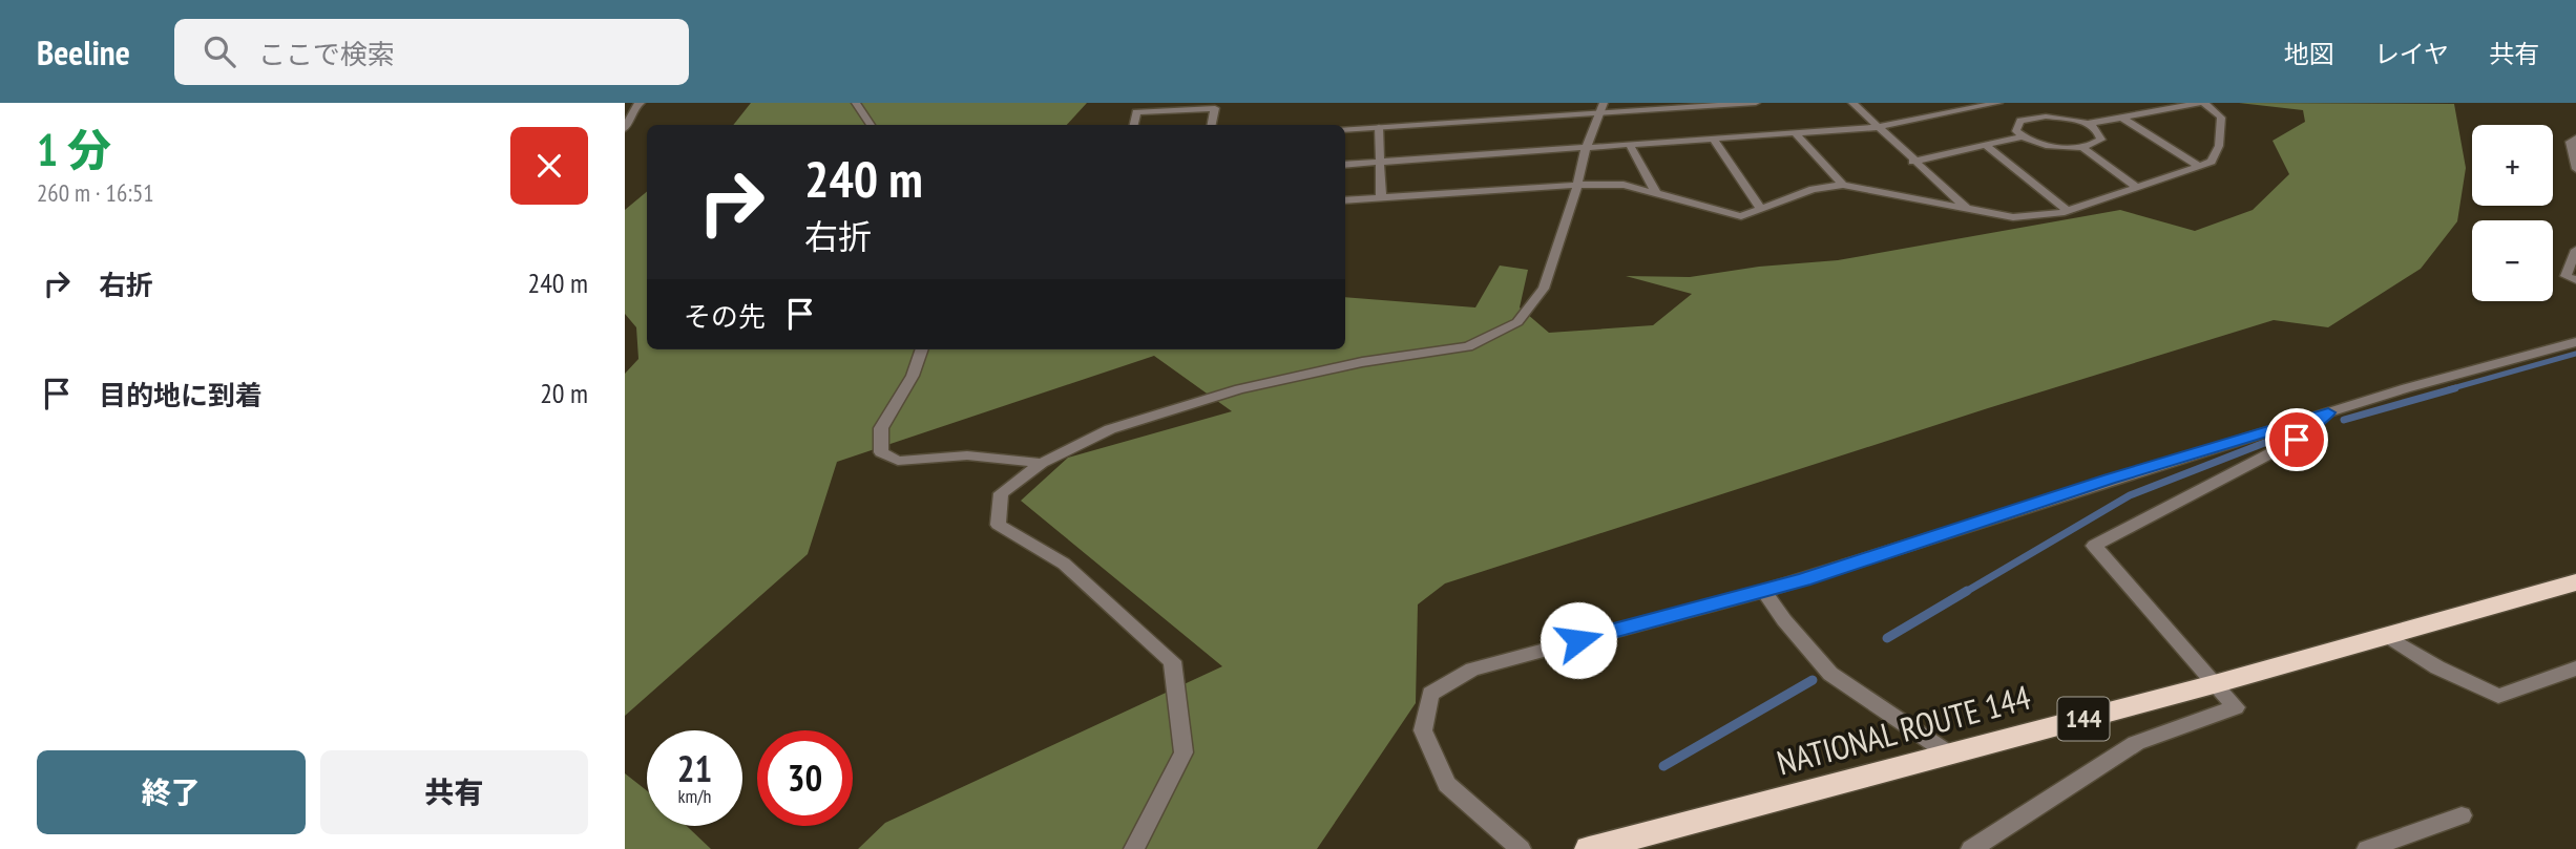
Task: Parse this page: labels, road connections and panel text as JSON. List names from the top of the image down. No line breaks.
{"streets":{"highway":["144","NATIONAL ROUTE 144"]},"page":{"header":"Beeline","search":"ここで検索","nav":["地図","レイヤ","共有"],"heading":["1 分","260 m · 16:51"],"map_buttons":["+","−"],"turn":["240 m","右折"],"list":[{"name":"右折","value":"240 m"},{"name":"目的地に到着","value":"20 m"}],"then":"その先","speed":"21 km/h","limit":"30","buttons":["終了","共有"]}}
